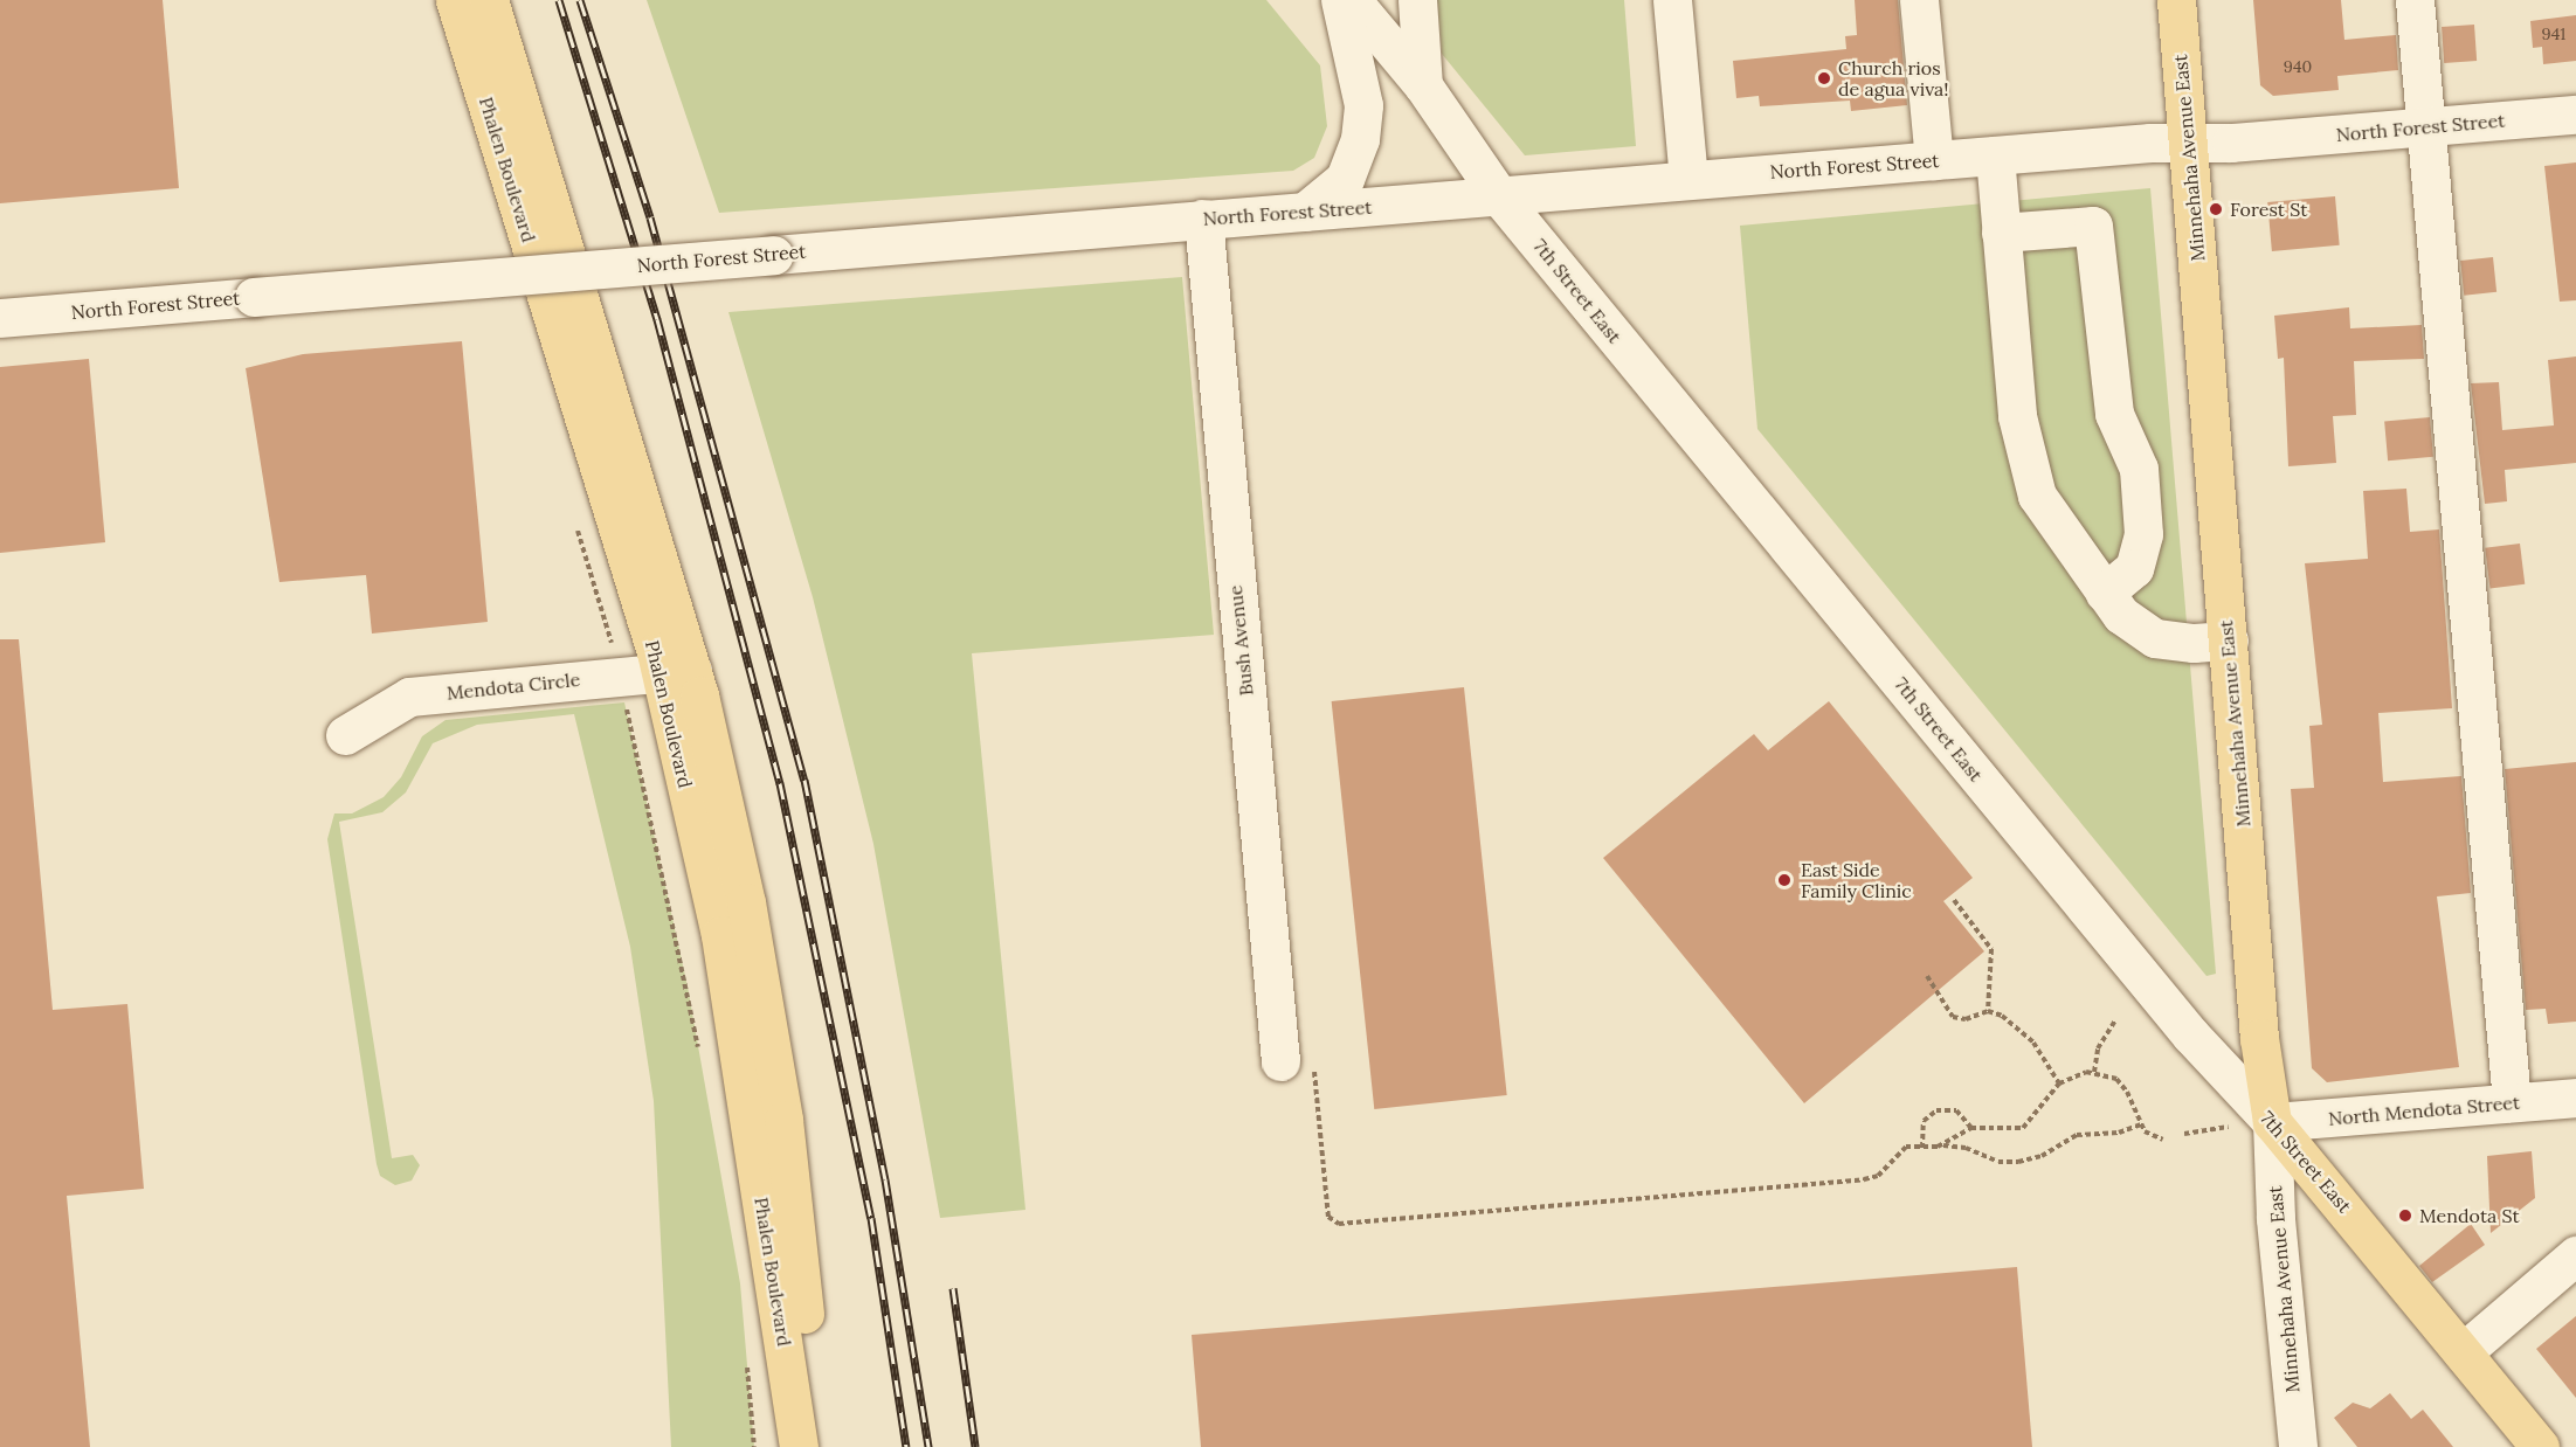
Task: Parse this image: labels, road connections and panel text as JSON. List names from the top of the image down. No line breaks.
{"streets":{"main road":["Minnehaha Avenue East","Phalen Boulevard","7th Street East"],"street":["North Forest Street","Bush Avenue","Mendota Circle","North Mendota Street"]},"crossings":[["North Forest Street","Minnehaha Avenue East"],["North Forest Street","7th Street East"],["North Forest Street","Bush Avenue"],["Minnehaha Avenue East","7th Street East"],["Minnehaha Avenue East","North Mendota Street"],["Phalen Boulevard","Mendota Circle"],["7th Street East","North Mendota Street"]],"places":["Church rios de agua viva!","Forest St","East Side Family Clinic","Mendota St"],"house_numbers":["941","940"]}
